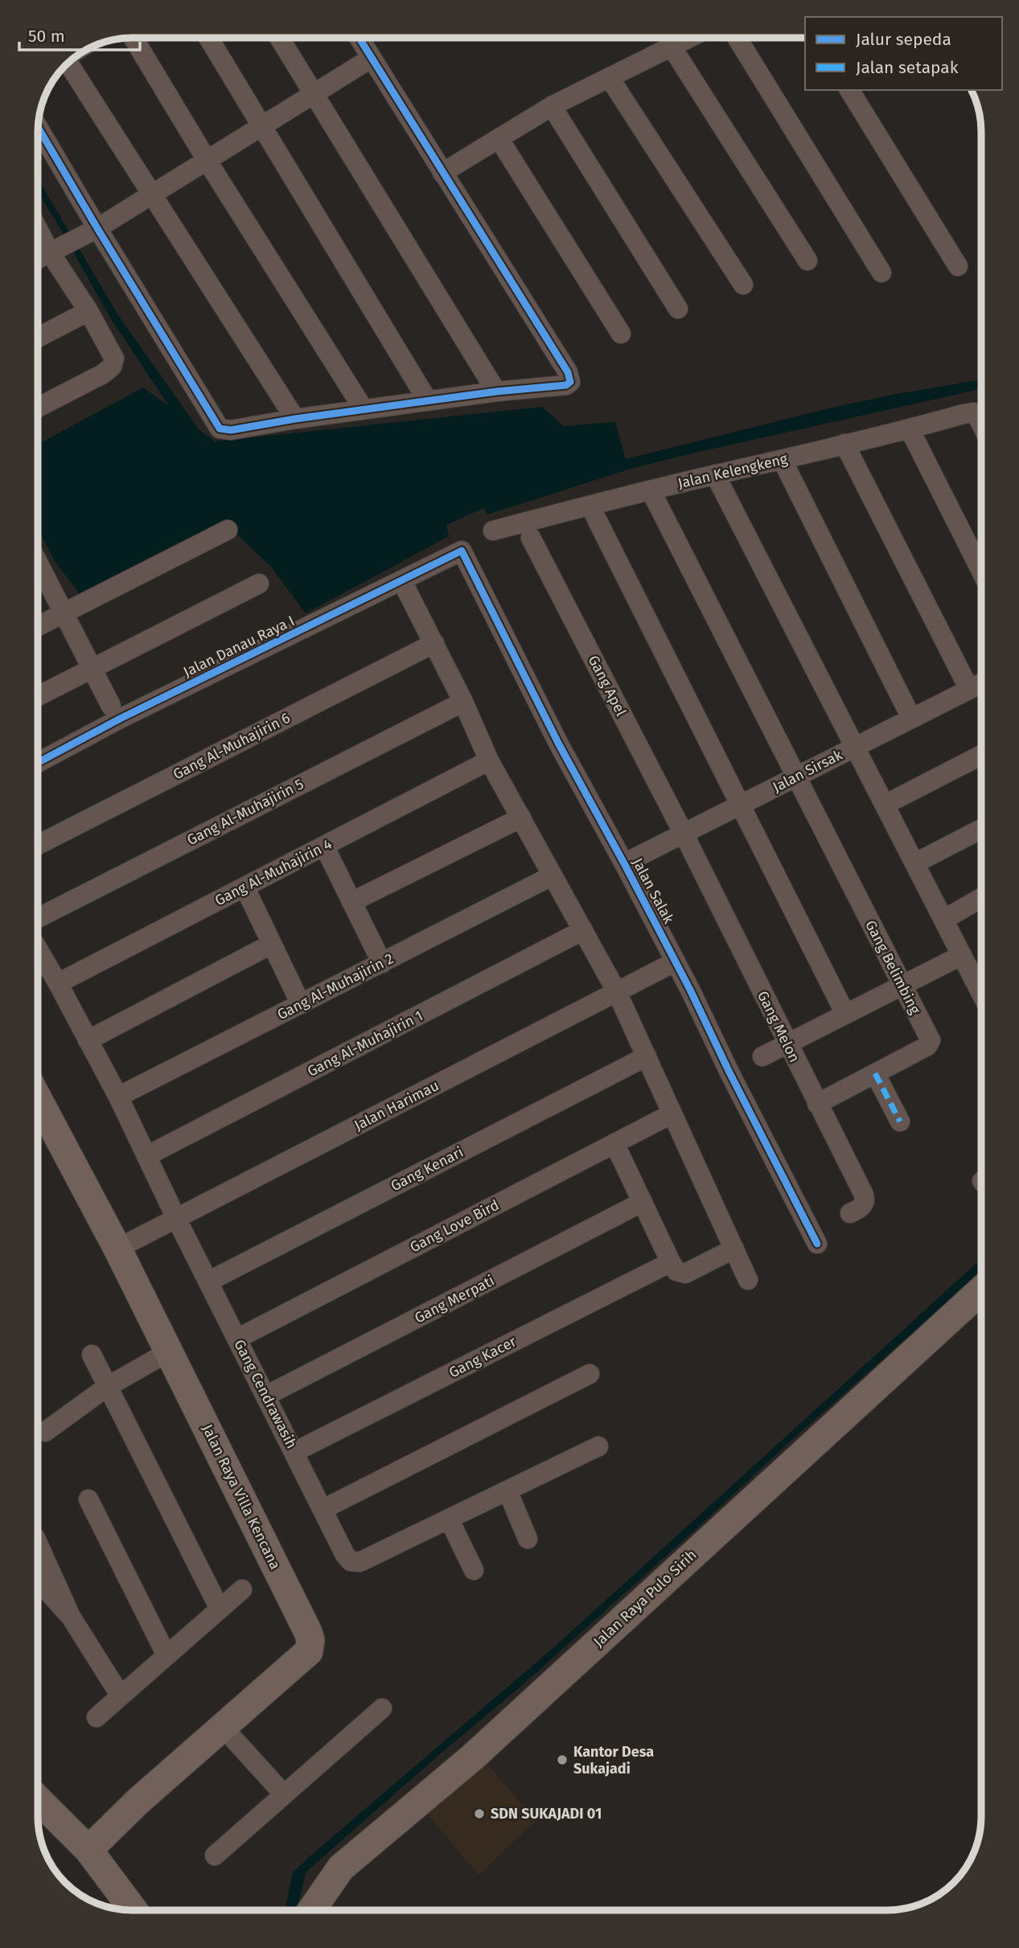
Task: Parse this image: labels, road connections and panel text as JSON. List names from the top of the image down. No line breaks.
{"streets":{"street":["Jalan Kelengkeng","Jalan Danau Raya I","Gang Apel","Gang Al-Muhajirin 6","Jalan Sirsak","Gang Al-Muhajirin 5","Gang Al-Muhajirin 4","Jalan Salak","Gang Belimbing","Gang Al-Muhajirin 2","Gang Melon","Gang Al-Muhajirin 1","Jalan Harimau","Gang Kenari","Gang Love Bird","Gang Merpati","Gang Kacer","Gang Cendrawasih","Jalan Raya Villa Kencana","Jalan Raya Pulo Sirih"]},"crossings":[["Jalan Kelengkeng","Gang Belimbing"],["Jalan Danau Raya I","Jalan Salak"],["Gang Apel","Jalan Sirsak"],["Gang Apel","Gang Melon"],["Jalan Sirsak","Jalan Salak"],["Jalan Sirsak","Gang Belimbing"],["Jalan Sirsak","Gang Melon"],["Gang Al-Muhajirin 4","Gang Cendrawasih"],["Jalan Salak","Jalan Harimau"],["Gang Belimbing","Gang Melon"],["Gang Al-Muhajirin 2","Gang Cendrawasih"],["Gang Al-Muhajirin 1","Gang Cendrawasih"],["Jalan Harimau","Gang Cendrawasih"],["Jalan Harimau","Jalan Raya Villa Kencana"],["Gang Kenari","Gang Cendrawasih"],["Gang Love Bird","Gang Cendrawasih"],["Gang Merpati","Gang Cendrawasih"],["Gang Kacer","Gang Cendrawasih"]],"places":["Kantor Desa Sukajadi","SDN SUKAJADI 01"],"legend":["Jalur sepeda","Jalan setapak"],"scale_bar":"50 m"}
